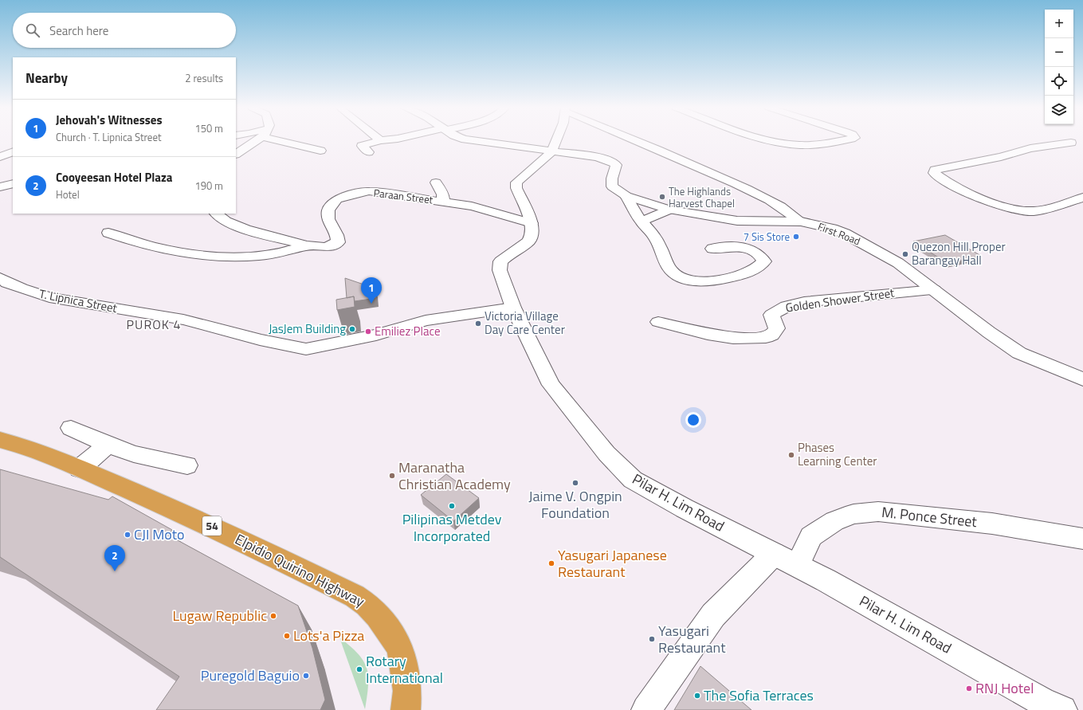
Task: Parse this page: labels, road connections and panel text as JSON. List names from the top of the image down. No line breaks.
{"streets":{"highway":["54","Elpidio Quirino Highway"],"street":["Paraan Street","First Road","Golden Shower Street","T. Lipnica Street","Pilar H. Lim Road","M. Ponce Street"]},"crossings":[["Paraan Street","Pilar H. Lim Road"],["First Road","Golden Shower Street"],["T. Lipnica Street","Pilar H. Lim Road"],["Pilar H. Lim Road","M. Ponce Street"]],"districts":["PUROK 4"],"places":["The Highlands Harvest Chapel","7 Sis Store","Quezon Hill Proper Barangay Hall","Victoria Village Day Care Center","JasJem Building","Emiliez Place","Phases Learning Center","Maranatha Christian Academy","Jaime V. Ongpin Foundation","Pilipinas Metdev Incorporated","CJI Moto","Yasugari Japanese Restaurant","Lugaw Republic","Lots'a Pizza","Yasugari Restaurant","Rotary International","Puregold Baguio","RNJ Hotel","The Sofia Terraces"],"page":{"map_buttons":["+","−"],"search":"Search here","heading":["Nearby","2 results"],"list":[{"mark":"1","name":"Jehovah's Witnesses","note":"Church · T. Lipnica Street","value":"150 m"},{"mark":"2","name":"Cooyeesan Hotel Plaza","note":"Hotel","value":"190 m"}],"pins":["1","2"]}}
